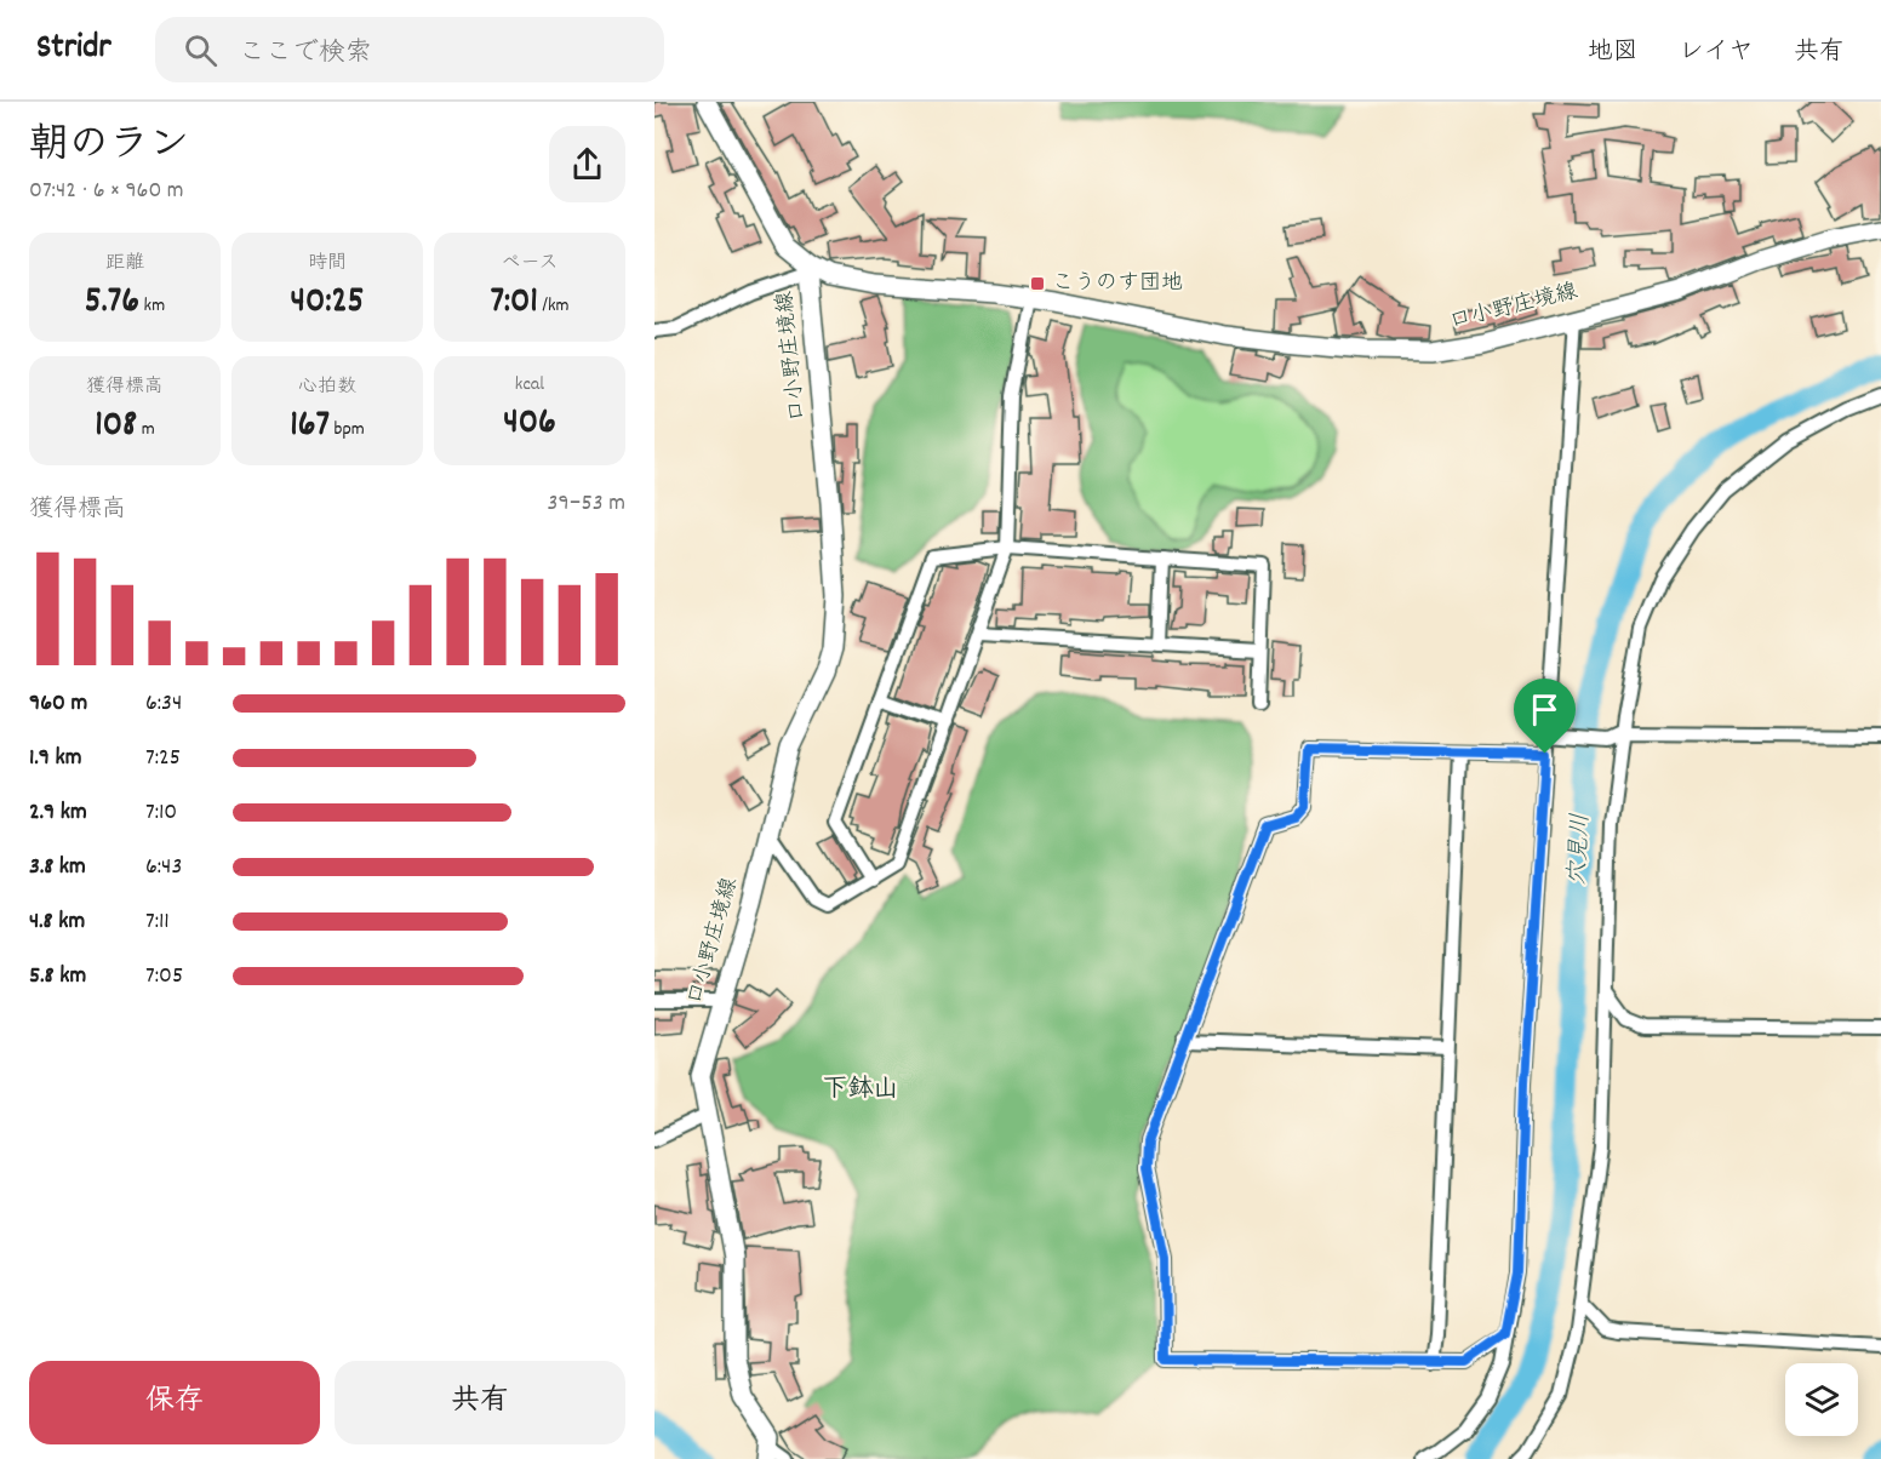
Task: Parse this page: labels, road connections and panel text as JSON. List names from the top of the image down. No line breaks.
{"streets":{"main road":["口小野庄境線"]},"districts":["下鉢山"],"water":["穴見川"],"places":{"transit":["こうのす団地"]},"page":{"header":"Stridr","search":"ここで検索","nav":["地図","レイヤ","共有"],"heading":["朝のラン","07:42 · 6 × 960 m"],"stats":[["距離","5.76 km"],["時間","40:25"],["ペース","7:01 /km"],["獲得標高","108 m"],["心拍数","167 bpm"],["kcal","406"]],"chart":["獲得標高","39–53 m"],"list":[{"name":"960 m","note":"6:34"},{"name":"1.9 km","note":"7:25"},{"name":"2.9 km","note":"7:10"},{"name":"3.8 km","note":"6:43"},{"name":"4.8 km","note":"7:11"},{"name":"5.8 km","note":"7:05"}],"buttons":["保存","共有"]}}
